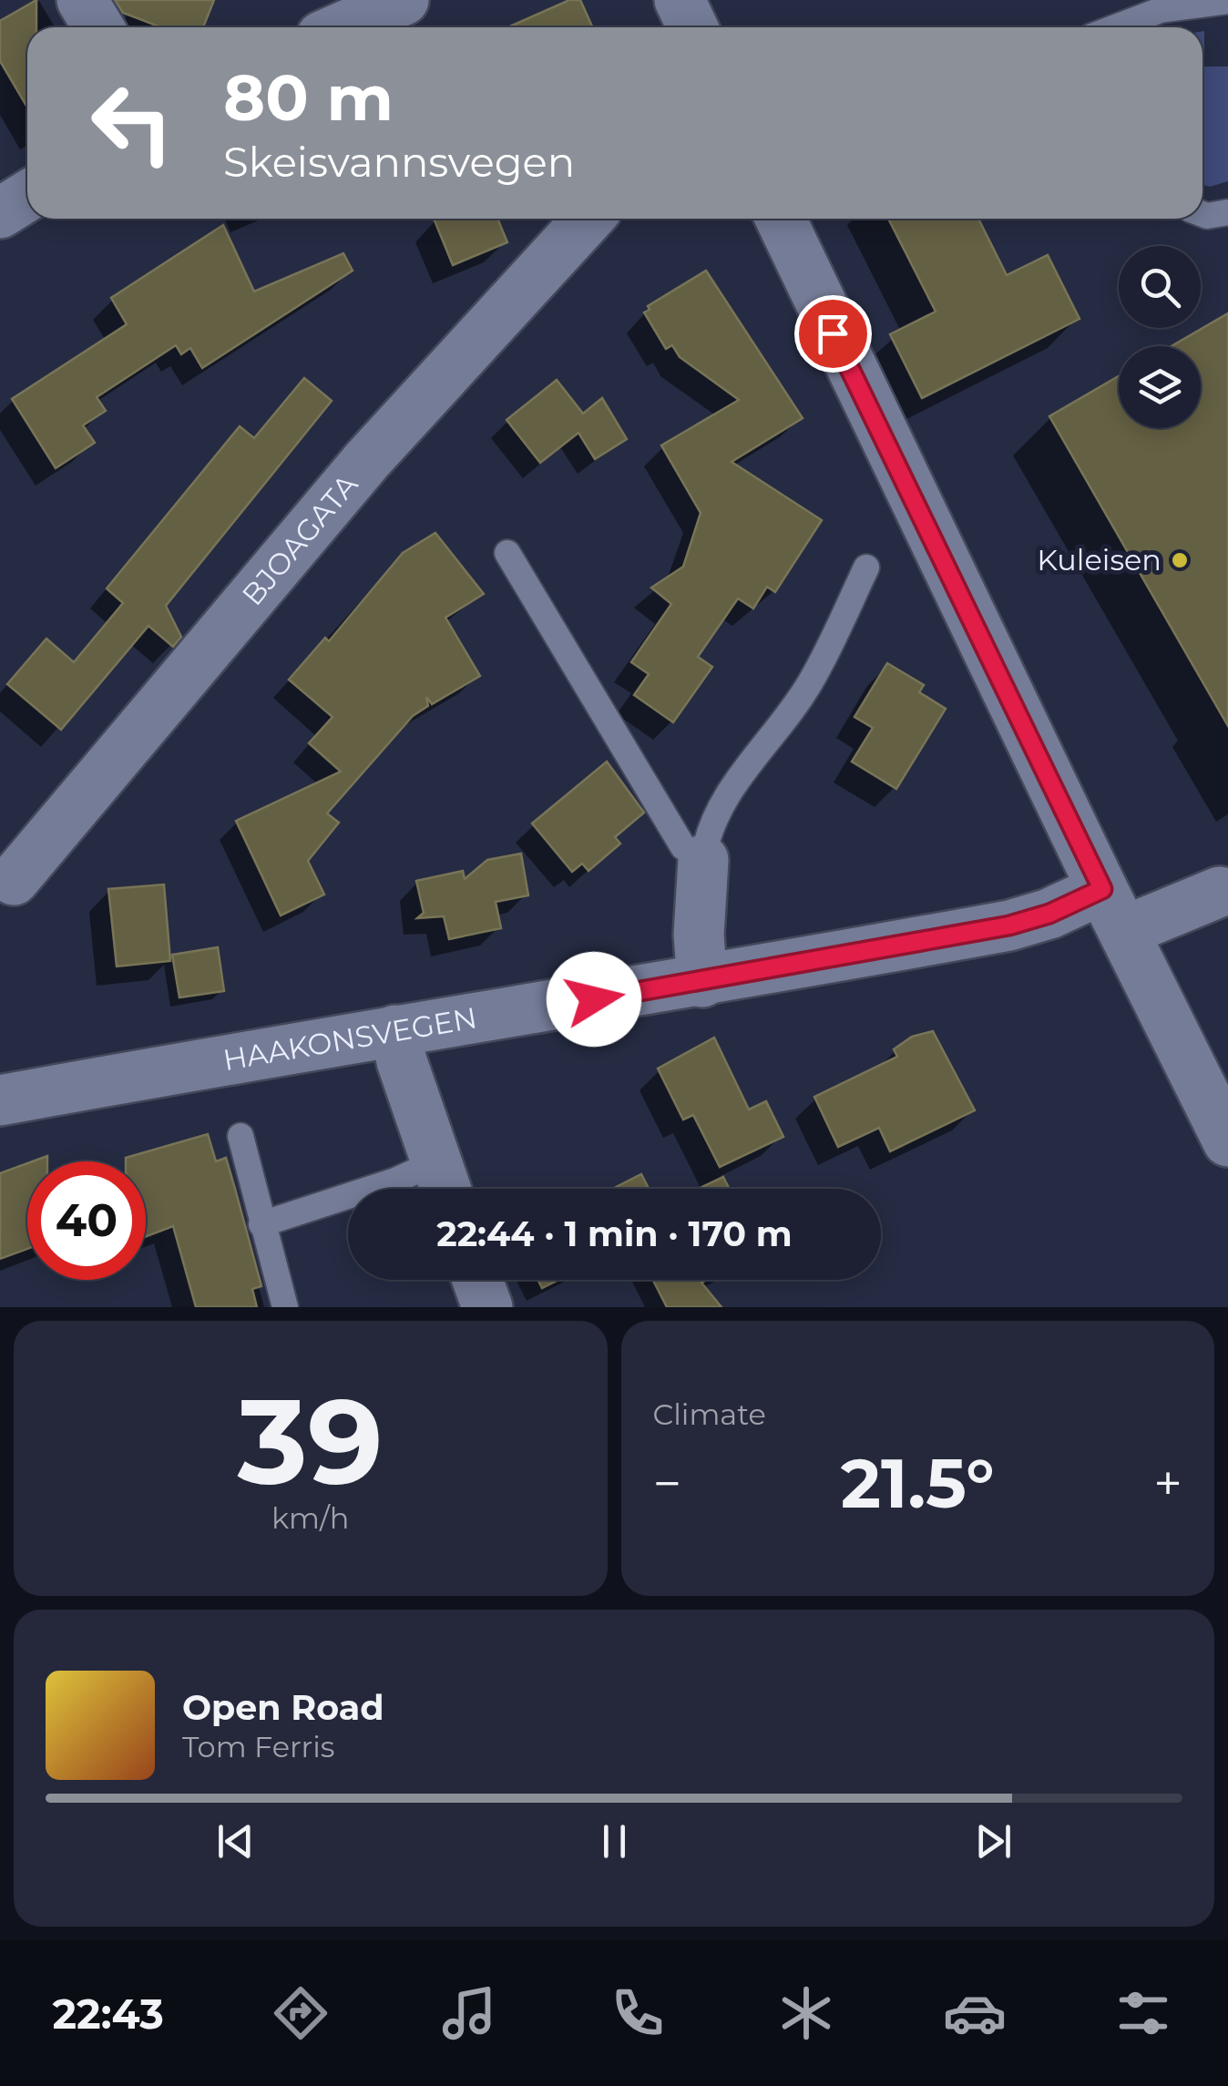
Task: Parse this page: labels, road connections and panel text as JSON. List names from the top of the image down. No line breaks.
{"streets":{"street":["BJOAGATA","HAAKONSVEGEN"]},"places":["Kuleisen"],"page":{"turn":["80 m","Skeisvannsvegen"],"limit":"40","trip":"22:44 · 1 min · 170 m","tile":[["39","km/h"],"Climate"],"heat":["−","21.5°","+"],"song":["Open Road","Tom Ferris"],"tabs":"22:43"}}
